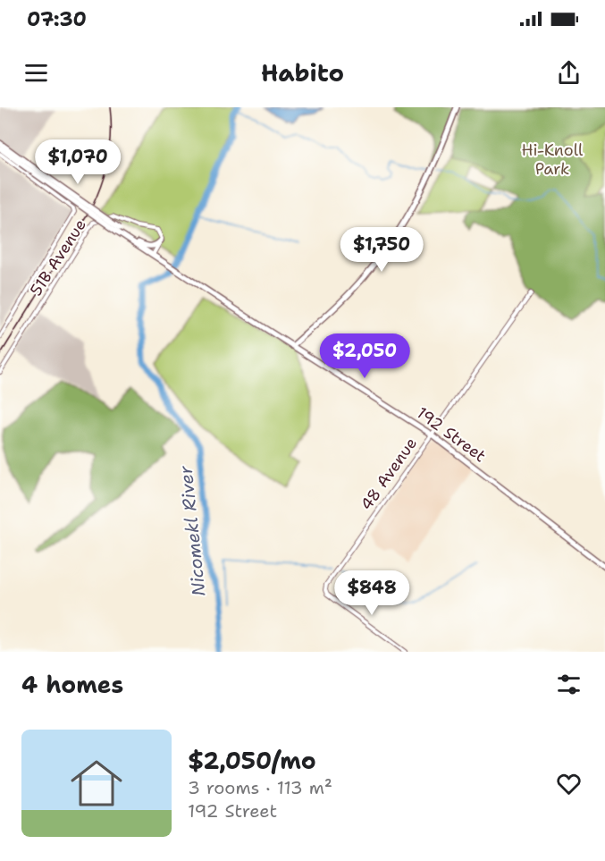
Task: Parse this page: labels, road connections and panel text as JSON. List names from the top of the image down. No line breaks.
{"streets":{"main road":["192 Street"],"street":["51B Avenue","48 Avenue"]},"crossings":[["192 Street","48 Avenue"]],"water":["Nicomekl River"],"parks":["Hi-Knoll Park"],"page":{"status":"07:30","header":"Habito","price":["$1,070","$1,750","$2,050","$848"],"heading":"4 homes","list":[{"name":"$2,050/mo","note":"3 rooms · 113 m² · 192 Street"}]}}
